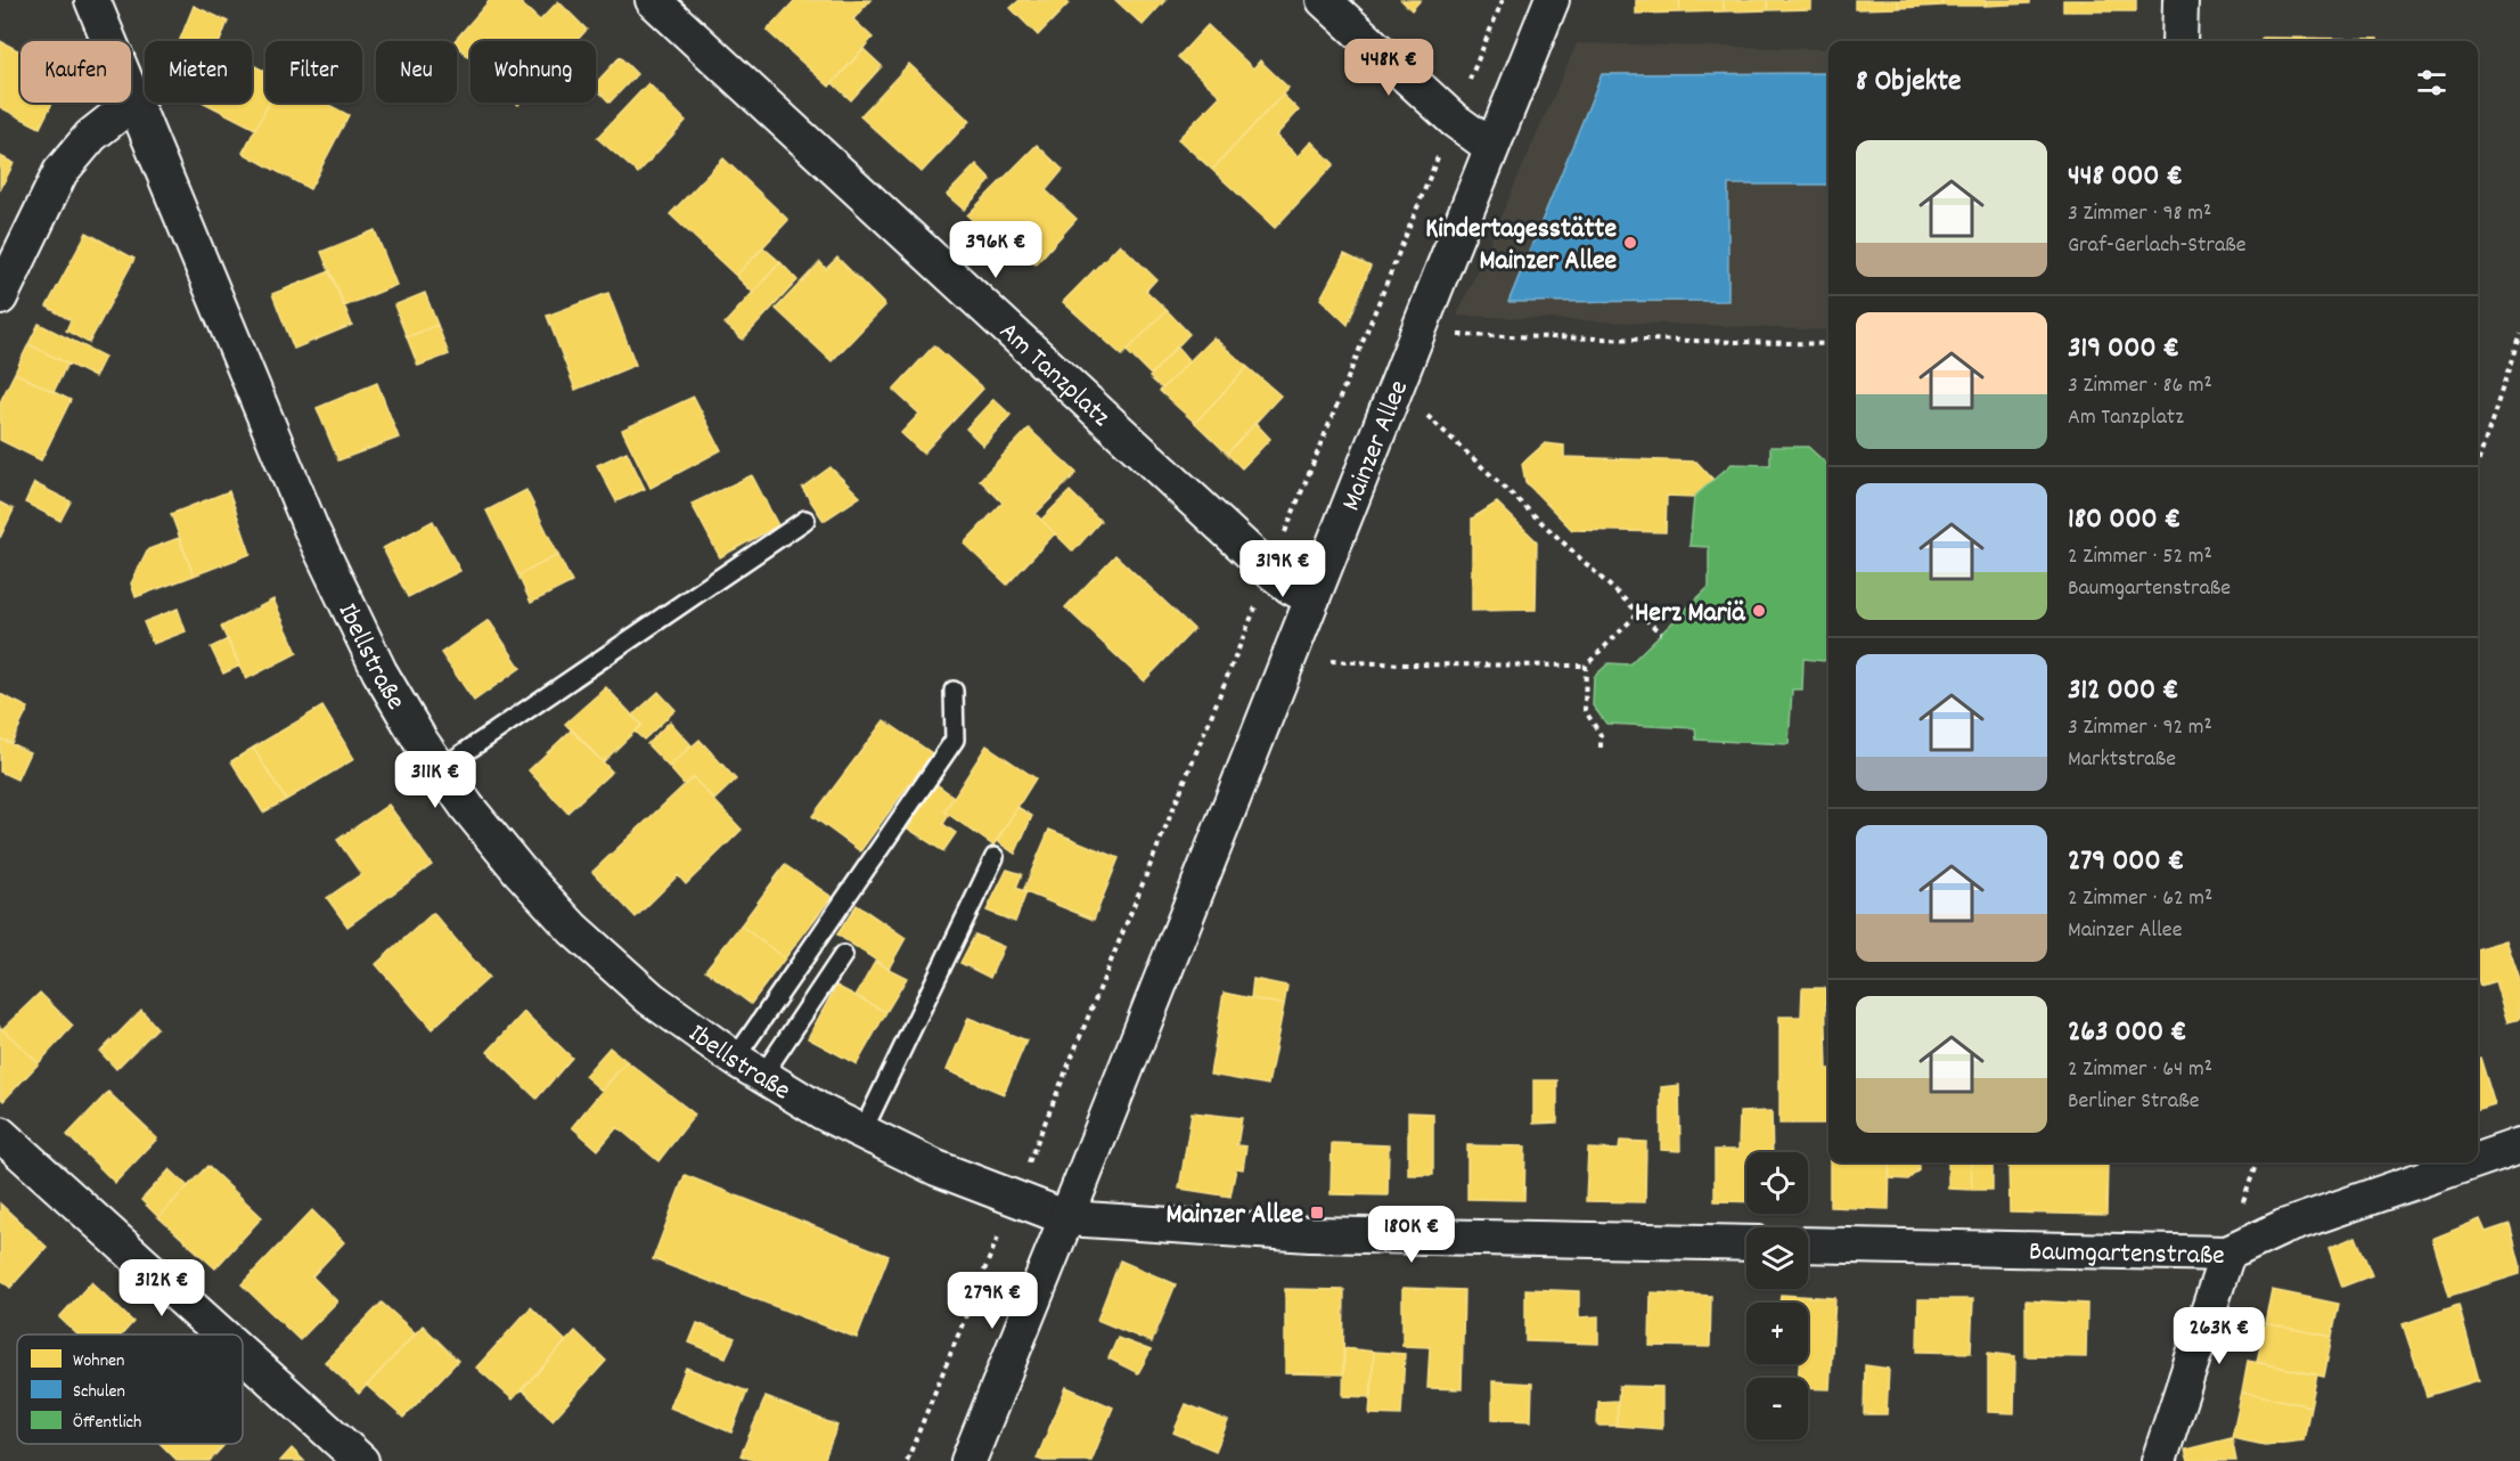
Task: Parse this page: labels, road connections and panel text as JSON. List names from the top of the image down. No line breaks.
{"streets":{"street":["Am Tanzplatz","Mainzer Allee","Ibellstraße","Baumgartenstraße"]},"crossings":[["Am Tanzplatz","Mainzer Allee"],["Mainzer Allee","Ibellstraße"]],"places":{"other":["Kindertagesstätte Mainzer Allee","Herz Mariä"],"transit":["Mainzer Allee"]},"legend":["Wohnen","Schulen","Öffentlich"],"page":{"price":["448K €","396K €","319K €","311K €","180K €","312K €","279K €","263K €"],"chip":["Kaufen","Mieten","Filter","Neu","Wohnung"],"heading":"8 Objekte","list":[{"name":"448 000 €","note":"3 Zimmer · 98 m² · Graf-Gerlach-Straße"},{"name":"319 000 €","note":"3 Zimmer · 86 m² · Am Tanzplatz"},{"name":"180 000 €","note":"2 Zimmer · 52 m² · Baumgartenstraße"},{"name":"312 000 €","note":"3 Zimmer · 92 m² · Marktstraße"},{"name":"279 000 €","note":"2 Zimmer · 62 m² · Mainzer Allee"},{"name":"263 000 €","note":"2 Zimmer · 64 m² · Berliner Straße"}],"map_buttons":["+","−"]}}
